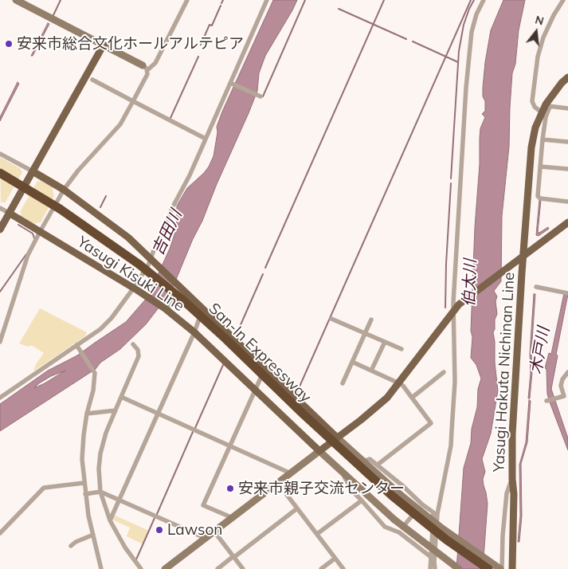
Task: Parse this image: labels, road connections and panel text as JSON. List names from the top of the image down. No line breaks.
{"streets":{"highway":["San-In Expressway"],"main road":["Yasugi Kisuki Line","Yasugi Hakuta Nichinan Line"]},"water":["吉田川","伯太川","木戸川"],"places":["安来市総合文化ホールアルテピア","安来市親子交流センター","Lawson"],"north":"top"}
